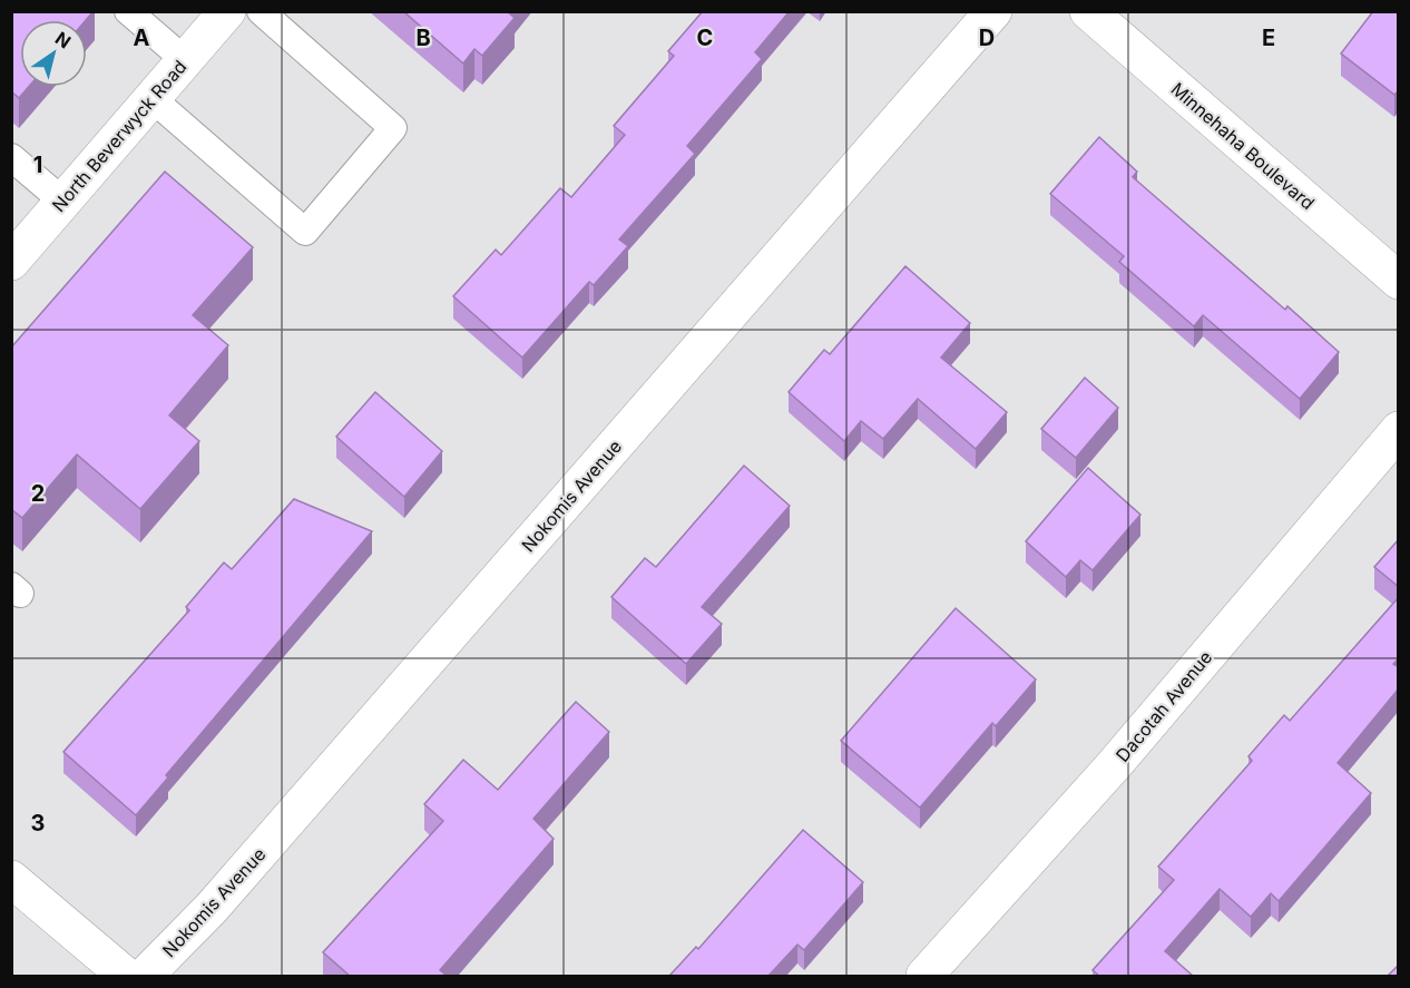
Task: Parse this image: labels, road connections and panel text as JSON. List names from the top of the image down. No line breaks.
{"streets":{"street":["North Beverwyck Road","Minnehaha Boulevard","Nokomis Avenue","Dacotah Avenue"]},"north":"top right","grid":{"columns":["A","B","C","D","E"],"rows":["1","2","3"]}}
